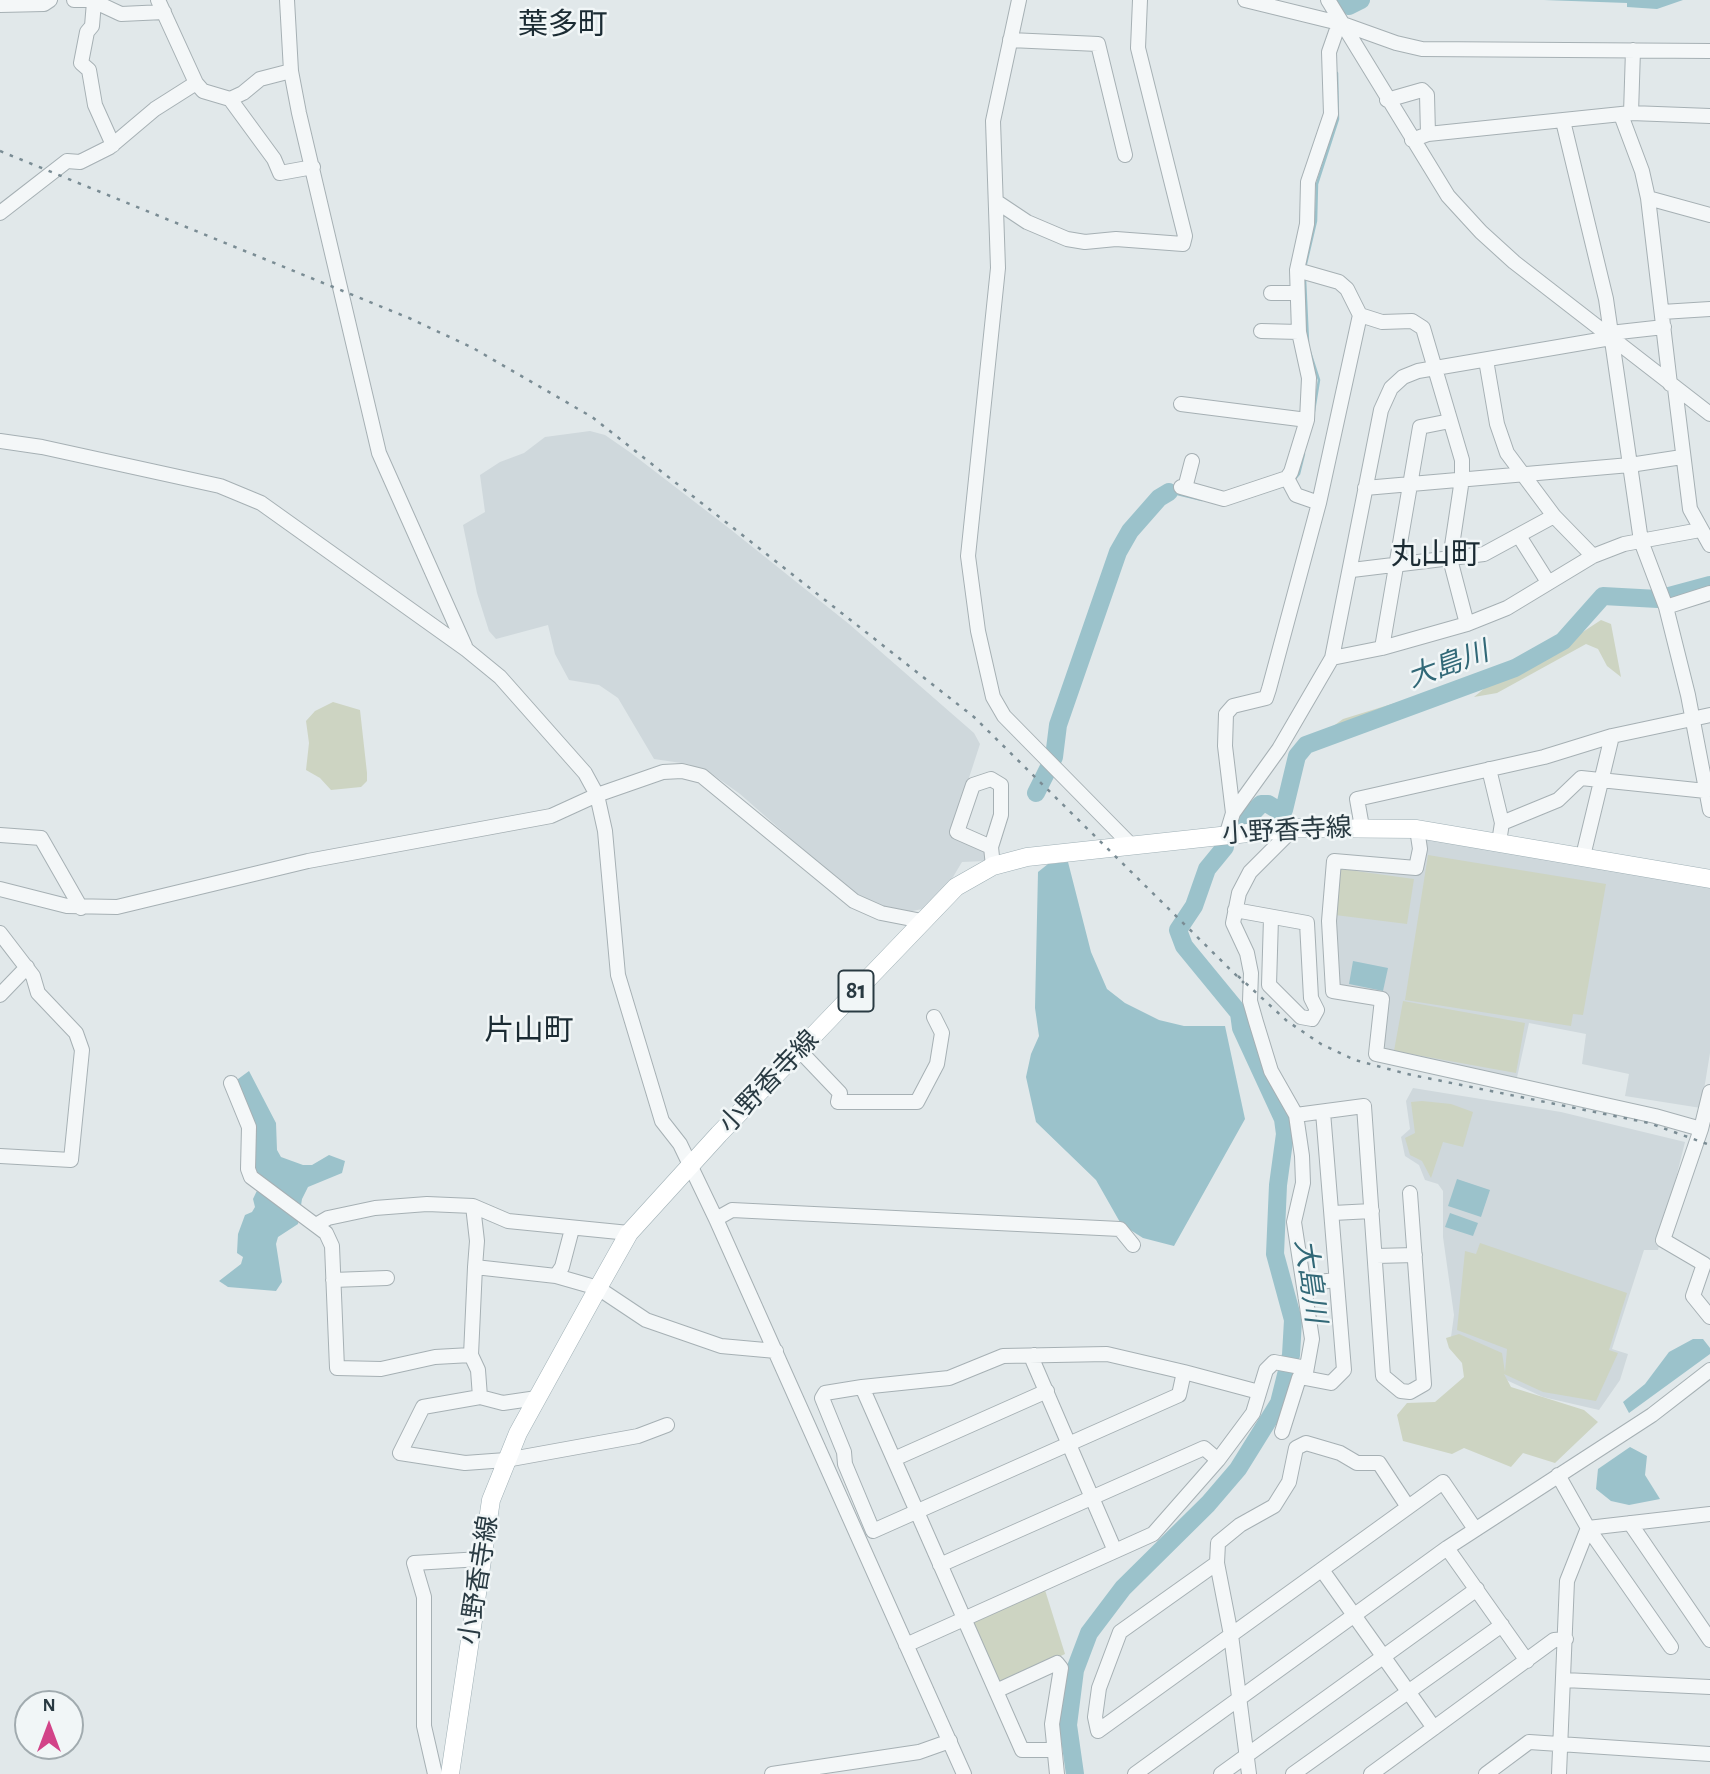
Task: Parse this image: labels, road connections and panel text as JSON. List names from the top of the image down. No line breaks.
{"streets":{"main road":["小野香寺線","81"]},"districts":["葉多町","丸山町","片山町"],"water":["大島川"],"north":"top"}
